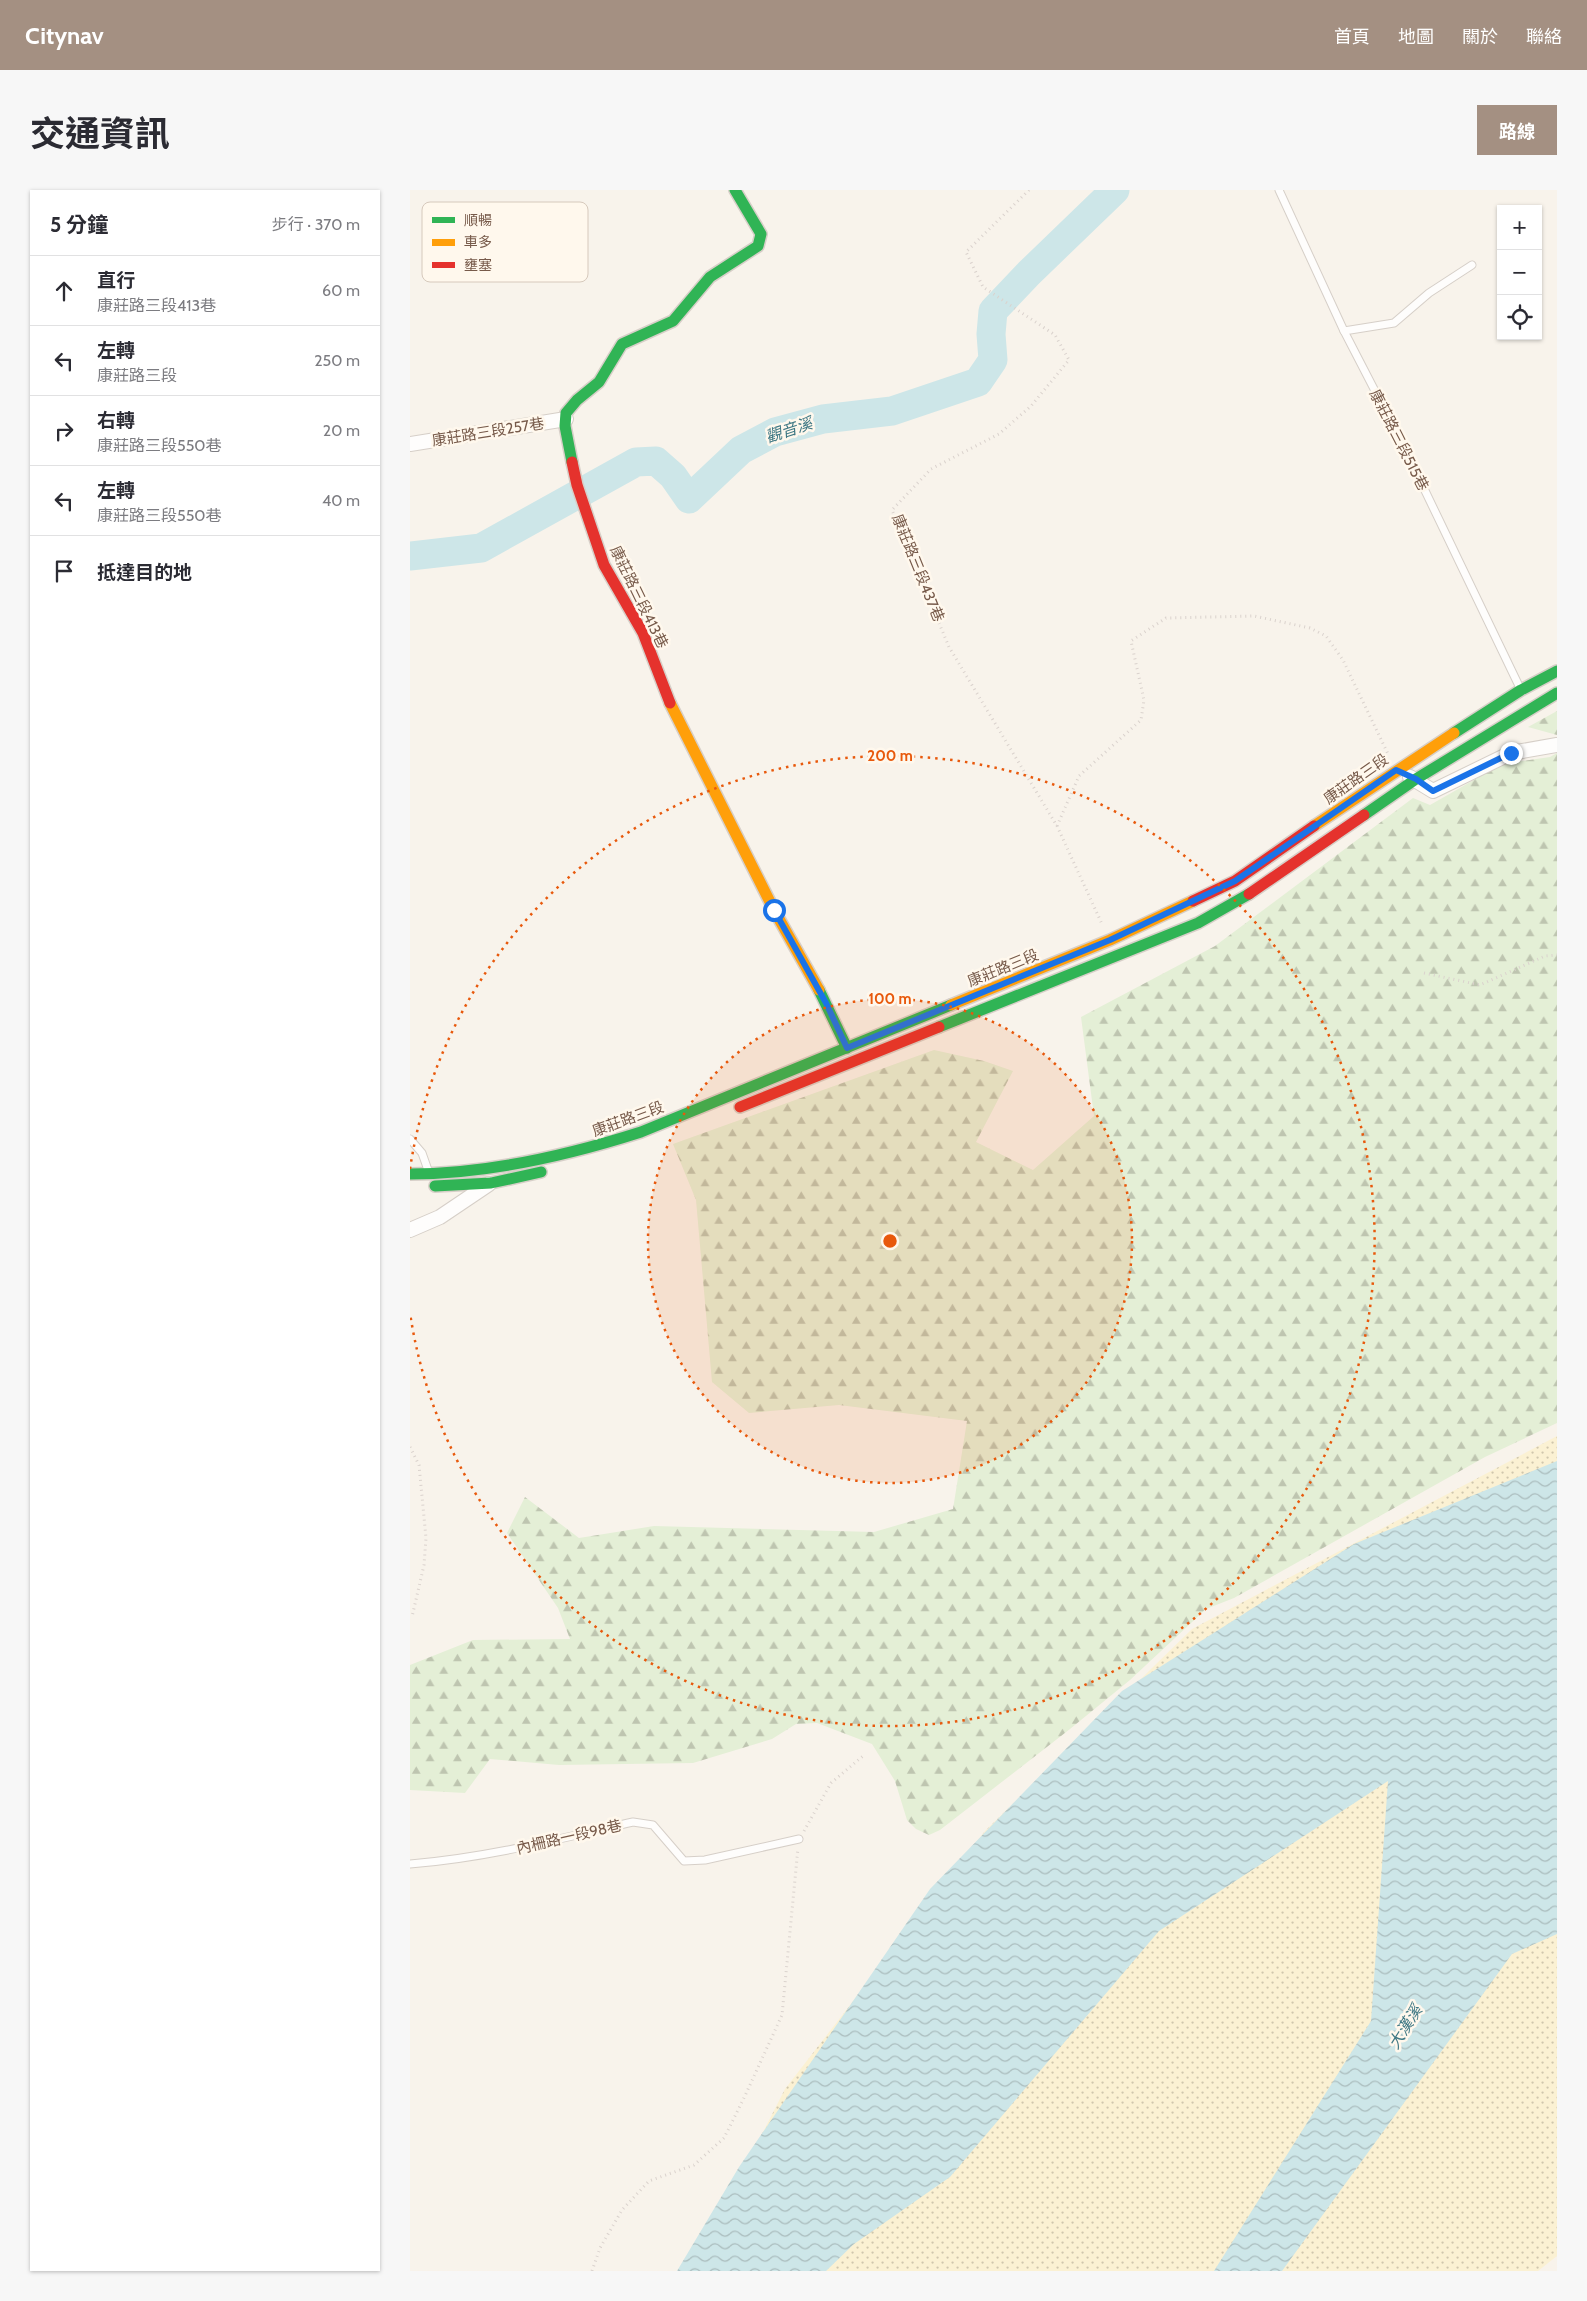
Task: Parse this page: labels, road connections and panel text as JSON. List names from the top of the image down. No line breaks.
{"streets":{"main road":["康莊路三段413巷","康莊路三段"],"street":["康莊路三段257巷"],"lane":["康莊路三段515巷","內柵路一段98巷"],"path":["康莊路三段437巷"]},"crossings":[["康莊路三段257巷","康莊路三段413巷"],["康莊路三段515巷","康莊路三段"],["康莊路三段437巷","康莊路三段"],["康莊路三段413巷","康莊路三段"]],"water":["觀音溪","大漢溪"],"legend":["順暢","車多","壅塞"],"page":{"header":"Citynav","nav":["首頁","地圖","關於","聯絡"],"title":"交通資訊","buttons":"路線","heading":["5 分鐘","步行 · 370 m"],"map_buttons":["+","−"],"list":[["直行","康莊路三段413巷","60 m"],["左轉","康莊路三段","250 m"],["右轉","康莊路三段550巷","20 m"],["左轉","康莊路三段550巷","40 m"],"抵達目的地"]},"rings":["200 m","100 m"]}
